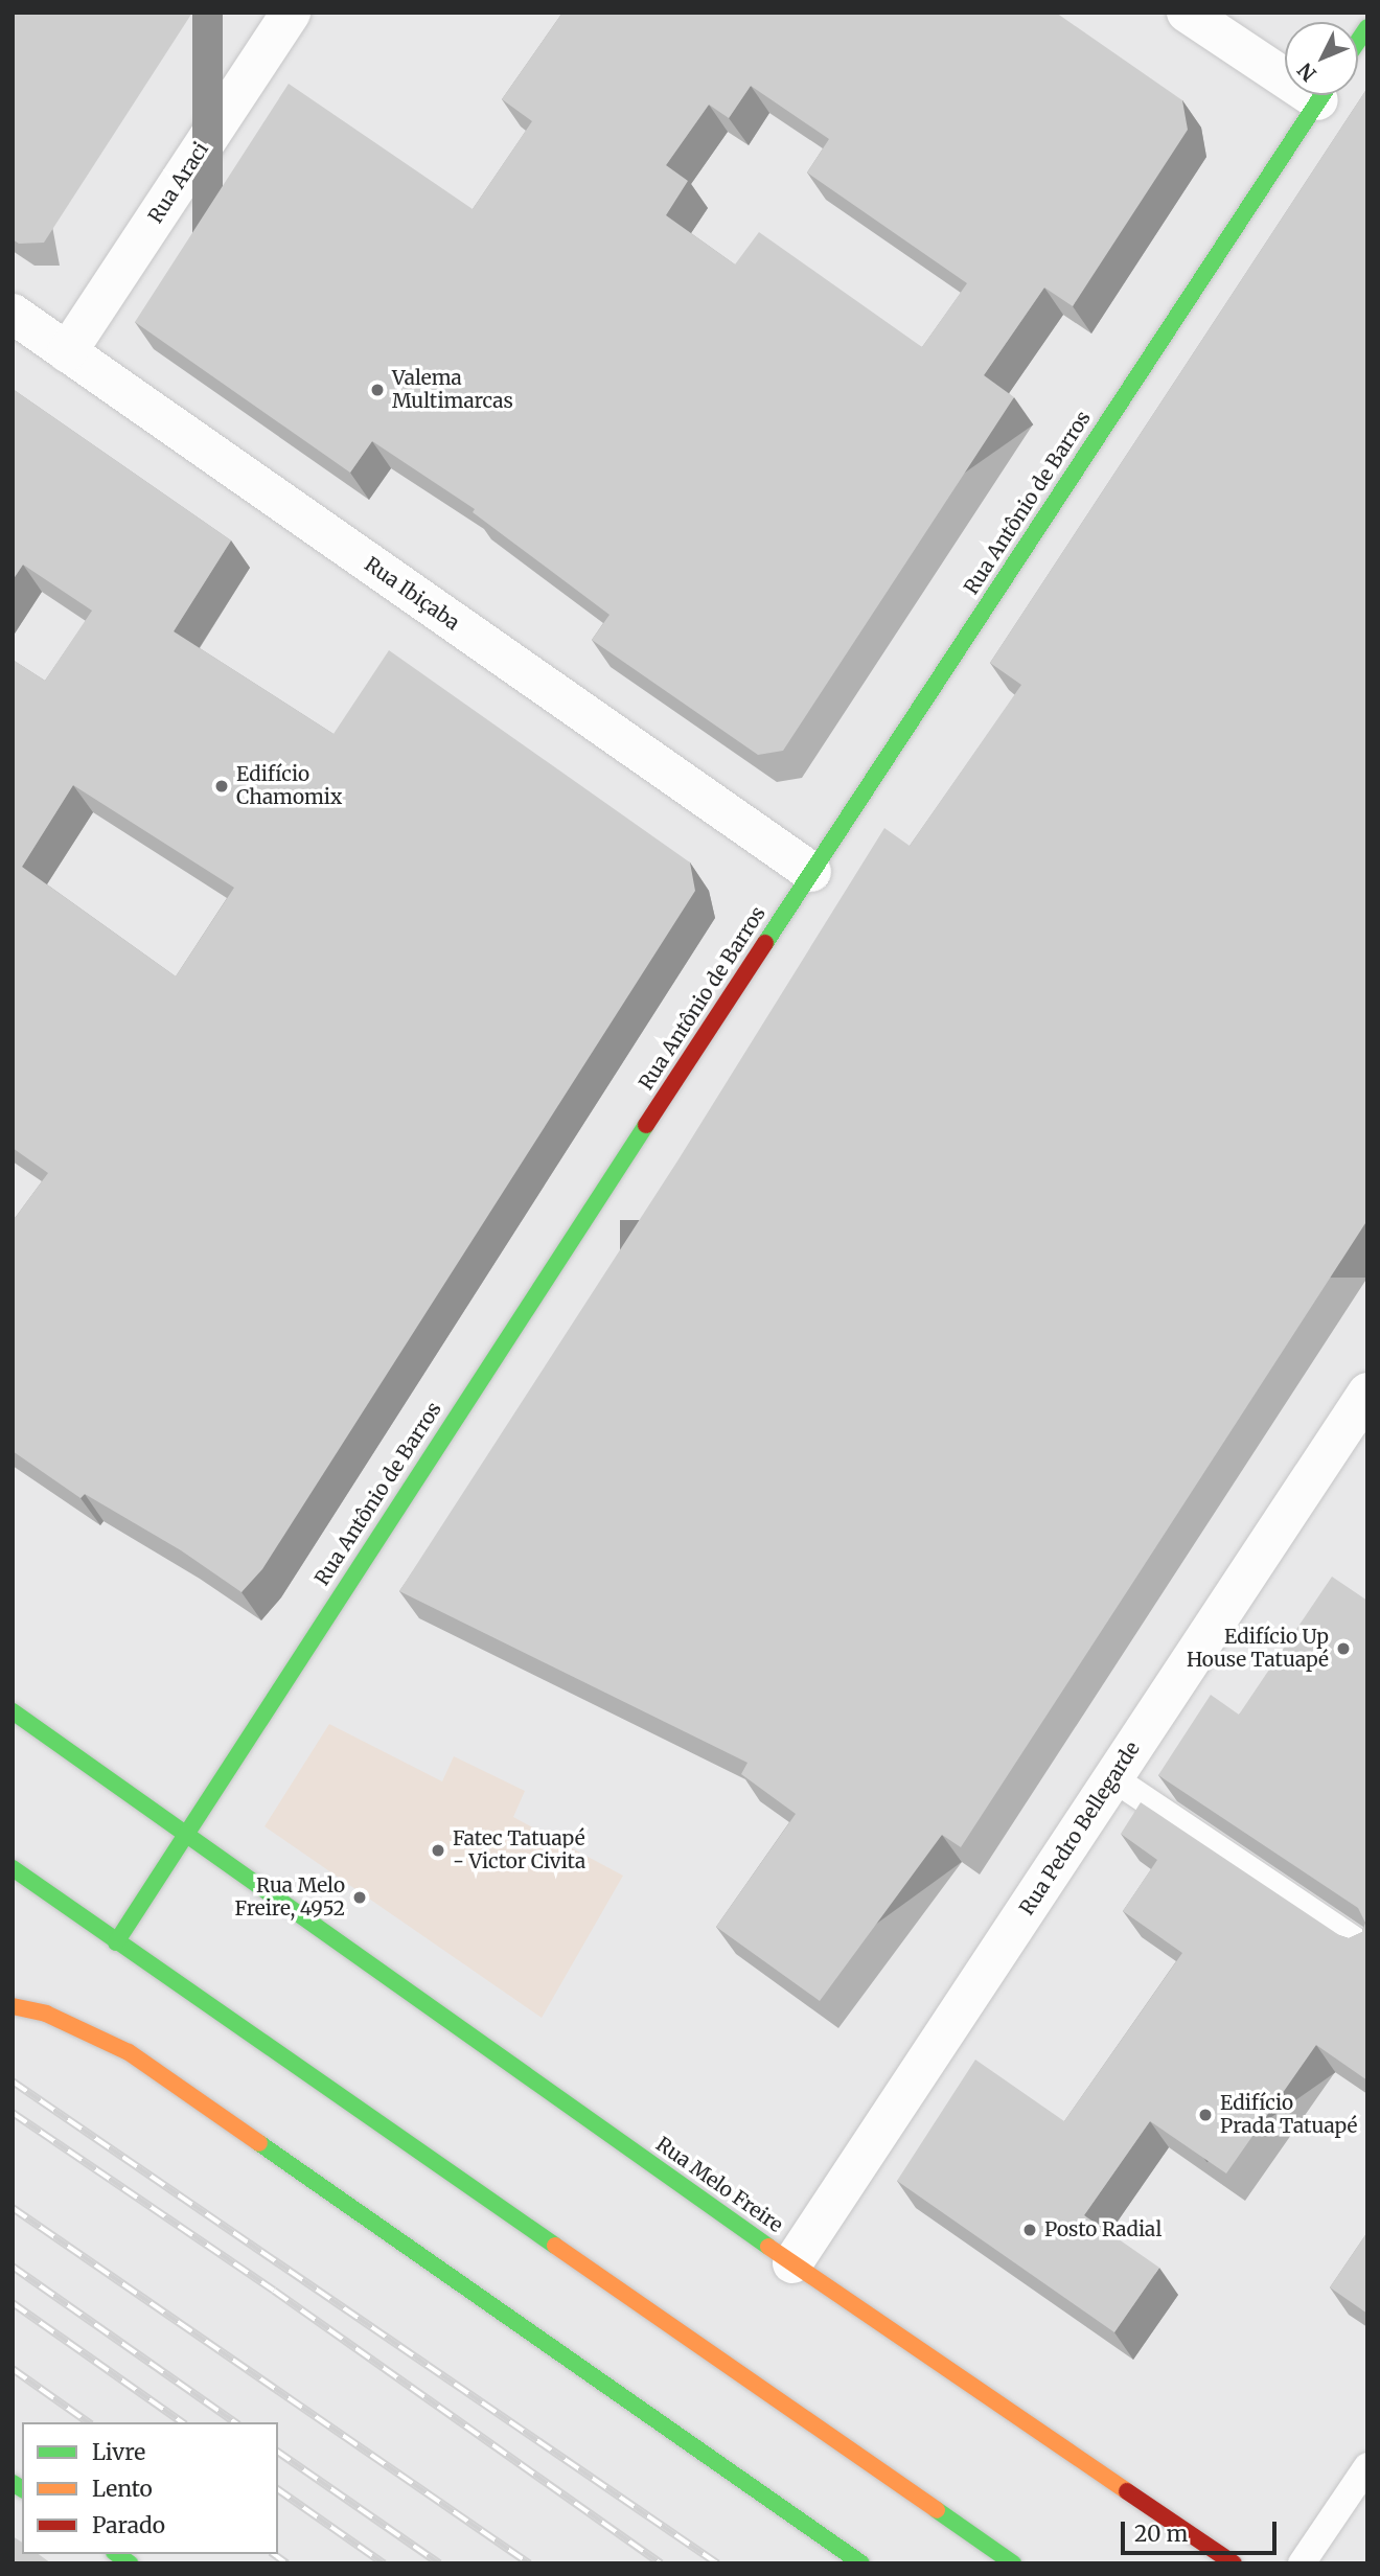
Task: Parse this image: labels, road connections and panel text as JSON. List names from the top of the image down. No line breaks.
{"streets":{"main road":["Rua Antônio de Barros","Rua Melo Freire"],"street":["Rua Araci","Rua Ibiçaba","Rua Pedro Bellegarde"]},"crossings":[["Rua Araci","Rua Ibiçaba"],["Rua Antônio de Barros","Rua Ibiçaba"],["Rua Antônio de Barros","Rua Melo Freire"],["Rua Pedro Bellegarde","Rua Melo Freire"]],"places":["Valema Multimarcas","Edifício Chamomix","Edifício Up House Tatuapé","Fatec Tatuapé - Victor Civita","Rua Melo Freire, 4952","Edifício Prada Tatuapé","Posto Radial"],"legend":["Livre","Lento","Parado"],"scale_bar":"20 m","north":"bottom left"}
